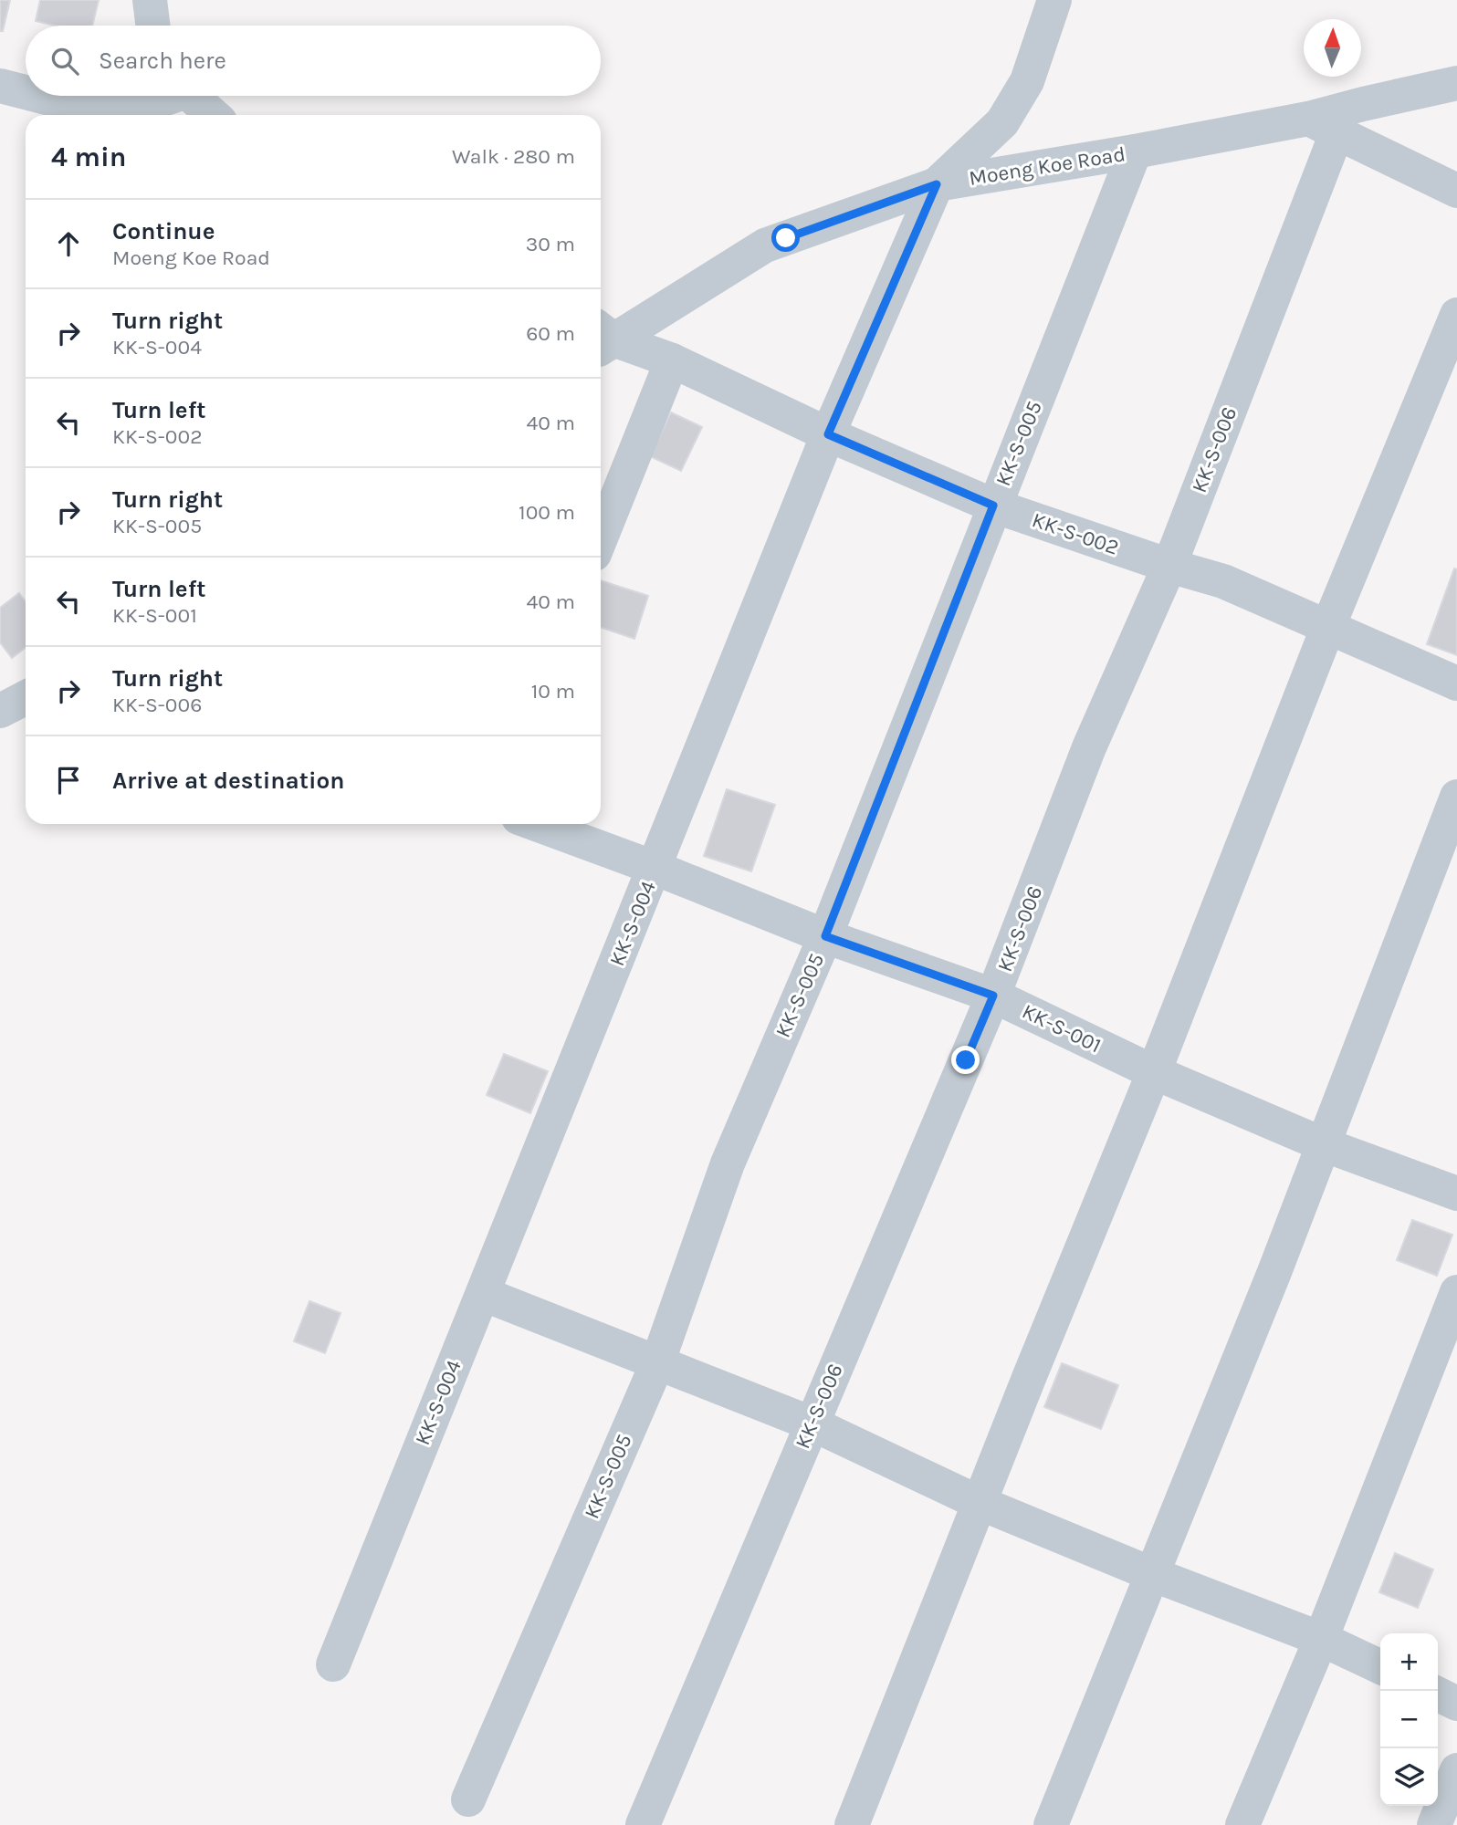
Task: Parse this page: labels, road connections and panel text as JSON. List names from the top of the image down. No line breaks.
{"streets":{"street":["Moeng Koe Road","KK-S-005","KK-S-006","KK-S-002","KK-S-004","KK-S-001"]},"crossings":[["Moeng Koe Road","KK-S-005"],["Moeng Koe Road","KK-S-006"],["Moeng Koe Road","KK-S-002"],["Moeng Koe Road","KK-S-004"],["KK-S-005","KK-S-002"],["KK-S-005","KK-S-001"],["KK-S-006","KK-S-002"],["KK-S-006","KK-S-001"],["KK-S-002","KK-S-004"],["KK-S-004","KK-S-001"]],"north":"top","page":{"search":"Search here","heading":["4 min","Walk · 280 m"],"list":[["Continue","Moeng Koe Road","30 m"],["Turn right","KK-S-004","60 m"],["Turn left","KK-S-002","40 m"],["Turn right","KK-S-005","100 m"],["Turn left","KK-S-001","40 m"],["Turn right","KK-S-006","10 m"],"Arrive at destination"],"map_buttons":["+","−"]}}
